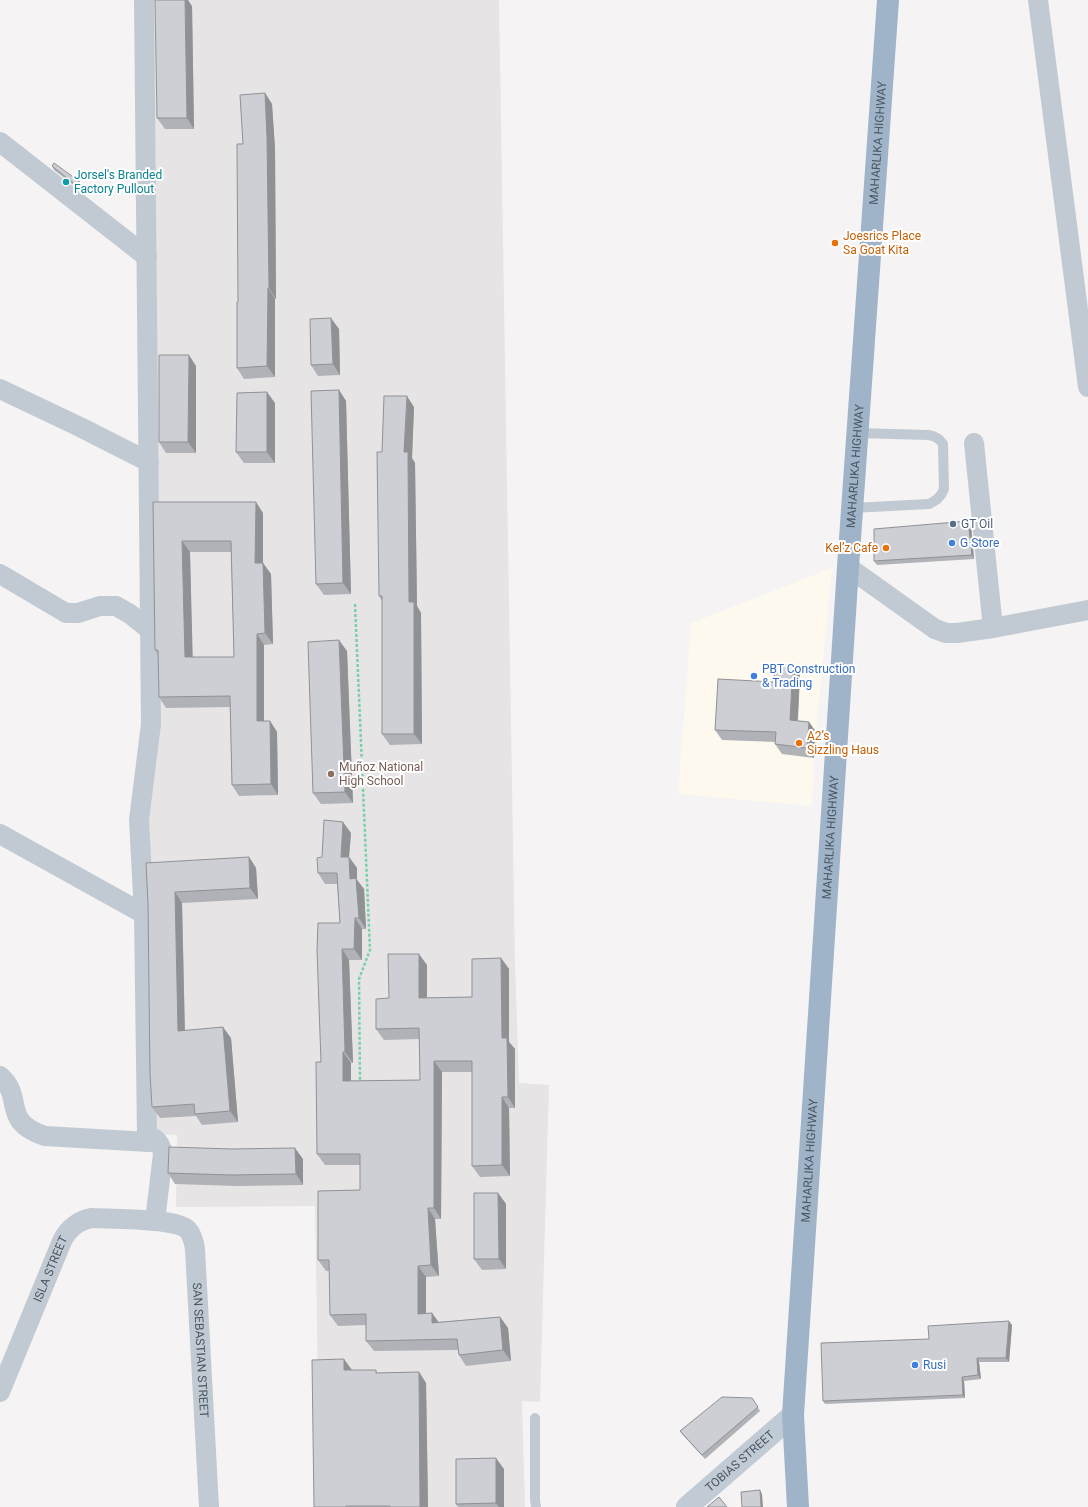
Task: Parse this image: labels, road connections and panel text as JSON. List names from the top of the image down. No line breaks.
{"streets":{"highway":["MAHARLIKA HIGHWAY"],"main road":["TOBIAS STREET"],"street":["ISLA STREET","SAN SEBASTIAN STREET"]},"crossings":[["MAHARLIKA HIGHWAY","TOBIAS STREET"],["ISLA STREET","SAN SEBASTIAN STREET"]],"places":["Jorsel's Branded Factory Pullout","Joesrics Place Sa Goat Kita","GT Oil","G Store","Kel’z Cafe","PBT Construction & Trading","A2’s Sizzling Haus","Muñoz National High School","Rusi"]}
